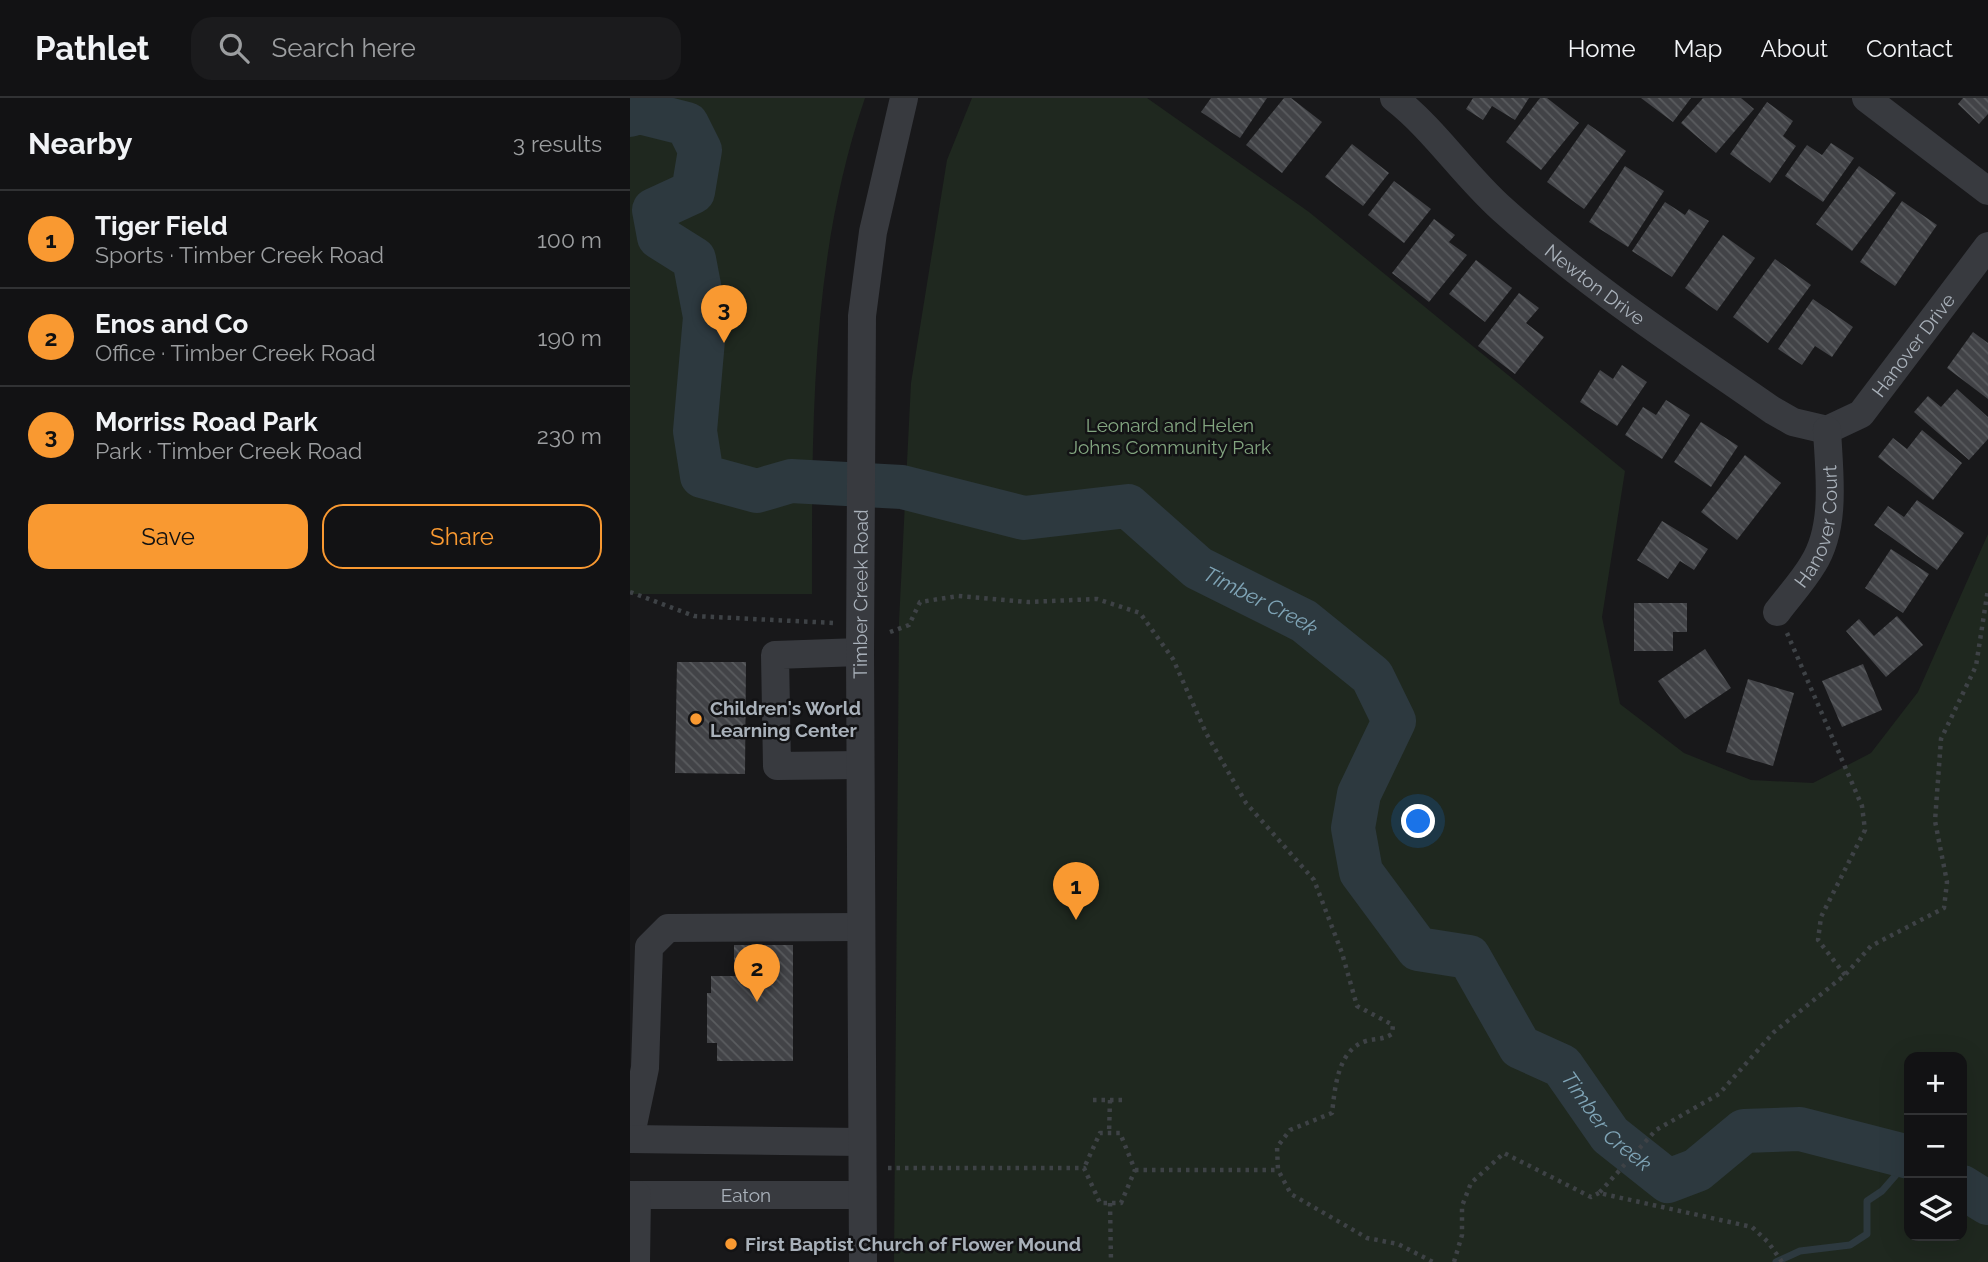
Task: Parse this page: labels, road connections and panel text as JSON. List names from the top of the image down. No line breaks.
{"streets":{"street":["Newton Drive","Hanover Drive","Hanover Court","Timber Creek Road","Eaton"]},"crossings":[["Newton Drive","Hanover Drive"],["Newton Drive","Hanover Court"],["Hanover Drive","Hanover Court"],["Timber Creek Road","Eaton"]],"water":["Timber Creek"],"parks":["Leonard and Helen Johns Community Park"],"places":["Children's World Learning Center","First Baptist Church of Flower Mound"],"page":{"header":"Pathlet","search":"Search here","nav":["Home","Map","About","Contact"],"heading":["Nearby","3 results"],"list":[{"mark":"1","name":"Tiger Field","note":"Sports · Timber Creek Road","value":"100 m"},{"mark":"2","name":"Enos and Co","note":"Office · Timber Creek Road","value":"190 m"},{"mark":"3","name":"Morriss Road Park","note":"Park · Timber Creek Road","value":"230 m"}],"pins":["3","1","2"],"buttons":["Save","Share"],"map_buttons":["+","−"]}}
